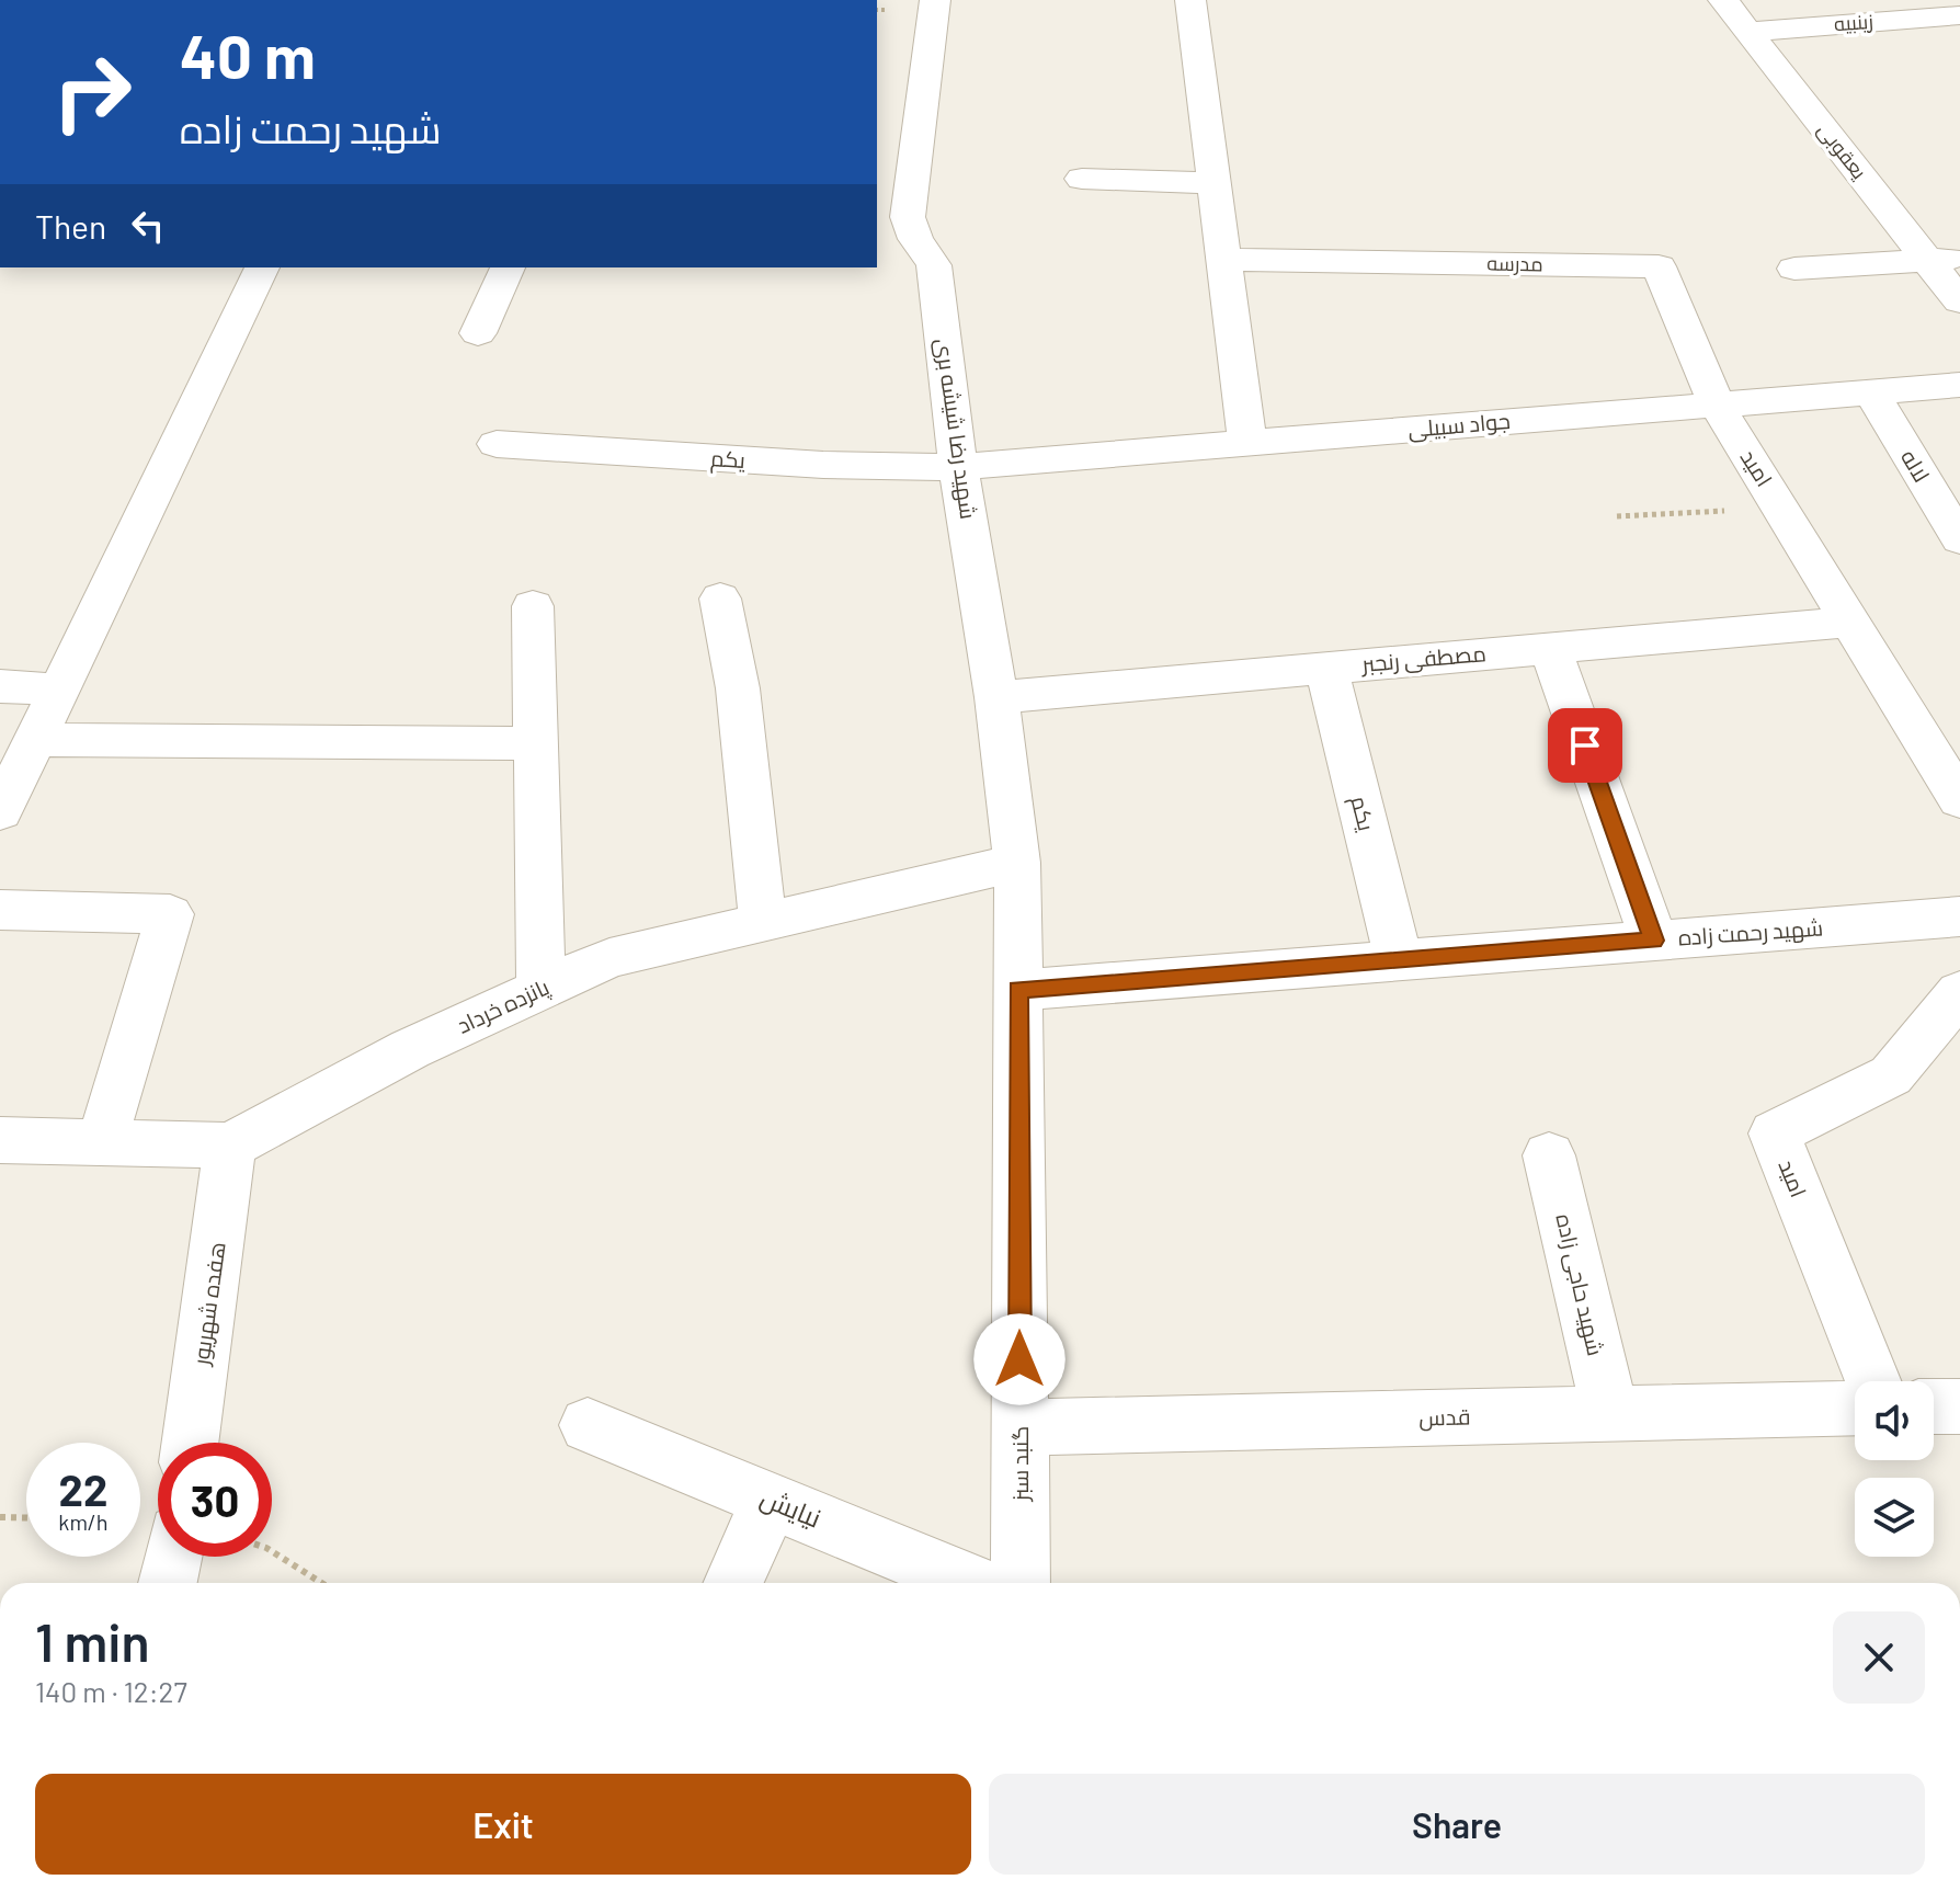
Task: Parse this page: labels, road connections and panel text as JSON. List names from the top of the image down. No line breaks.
{"streets":{"street":["زینبیه","یعقوبی","مدرسه","جواد سبیلی","شهید رضا شیشه بری","یکم","لاله","امید","مصطفی رنجبر","شهید رحمت زاده","پانزده خرداد","شهید حاجی زاده","هفده شهریور","قدس","گنبد سبز","نیایش"]},"crossings":[["زینبیه","یعقوبی"],["مدرسه","جواد سبیلی"],["مدرسه","امید"],["جواد سبیلی","شهید رضا شیشه بری"],["جواد سبیلی","یکم"],["جواد سبیلی","لاله"],["جواد سبیلی","امید"],["شهید رضا شیشه بری","یکم"],["شهید رضا شیشه بری","مصطفی رنجبر"],["شهید رضا شیشه بری","پانزده خرداد"],["شهید رضا شیشه بری","گنبد سبز"],["یکم","مصطفی رنجبر"],["یکم","شهید رحمت زاده"],["امید","مصطفی رنجبر"],["شهید رحمت زاده","گنبد سبز"],["پانزده خرداد","هفده شهریور"],["پانزده خرداد","گنبد سبز"],["شهید حاجی زاده","قدس"],["قدس","گنبد سبز"]],"page":{"turn":["40 m","شهید رحمت زاده"],"then":"Then","speed":"22 km/h","limit":"30","heading":["1 min","140 m · 12:27"],"buttons":["Exit","Share"]}}
